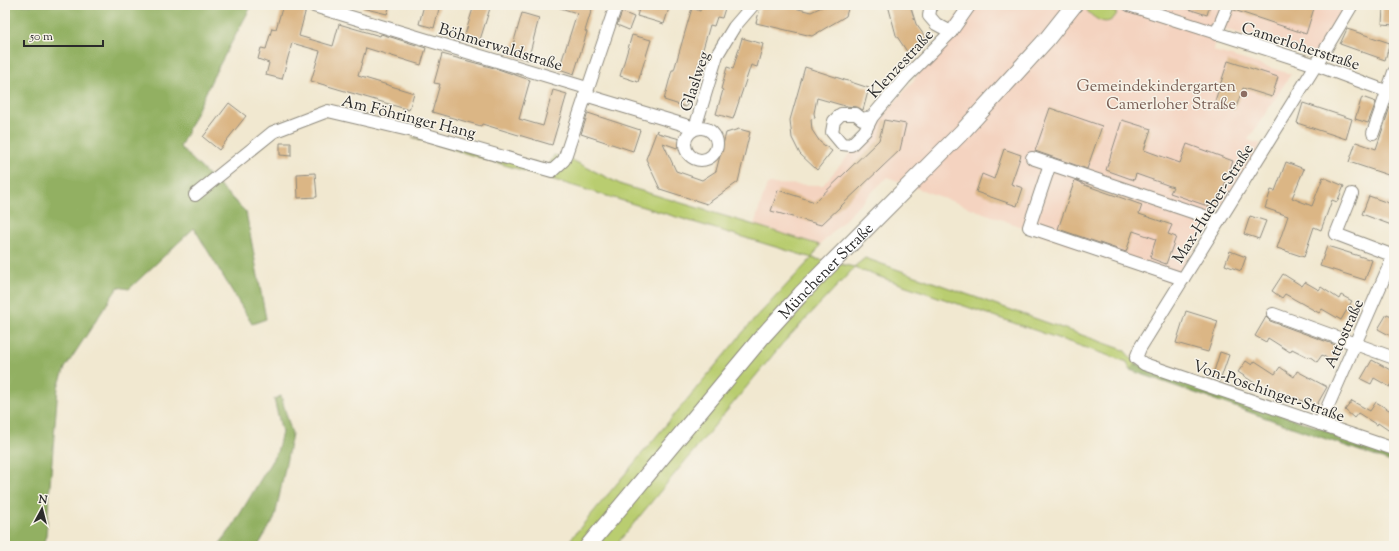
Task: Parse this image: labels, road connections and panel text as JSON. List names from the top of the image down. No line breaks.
{"streets":{"main road":["Münchener Straße"],"street":["Camerloherstraße","Böhmerwaldstraße","Klenzestraße","Glaslweg","Am Föhringer Hang","Max-Hueber-Straße","Attostraße","Von-Poschinger-Straße"]},"crossings":[["Camerloherstraße","Max-Hueber-Straße"],["Böhmerwaldstraße","Glaslweg"],["Böhmerwaldstraße","Am Föhringer Hang"],["Glaslweg","Am Föhringer Hang"],["Max-Hueber-Straße","Von-Poschinger-Straße"],["Attostraße","Von-Poschinger-Straße"]],"places":["Gemeindekindergarten Camerloher Straße"],"scale_bar":"50 m","north":"top"}
